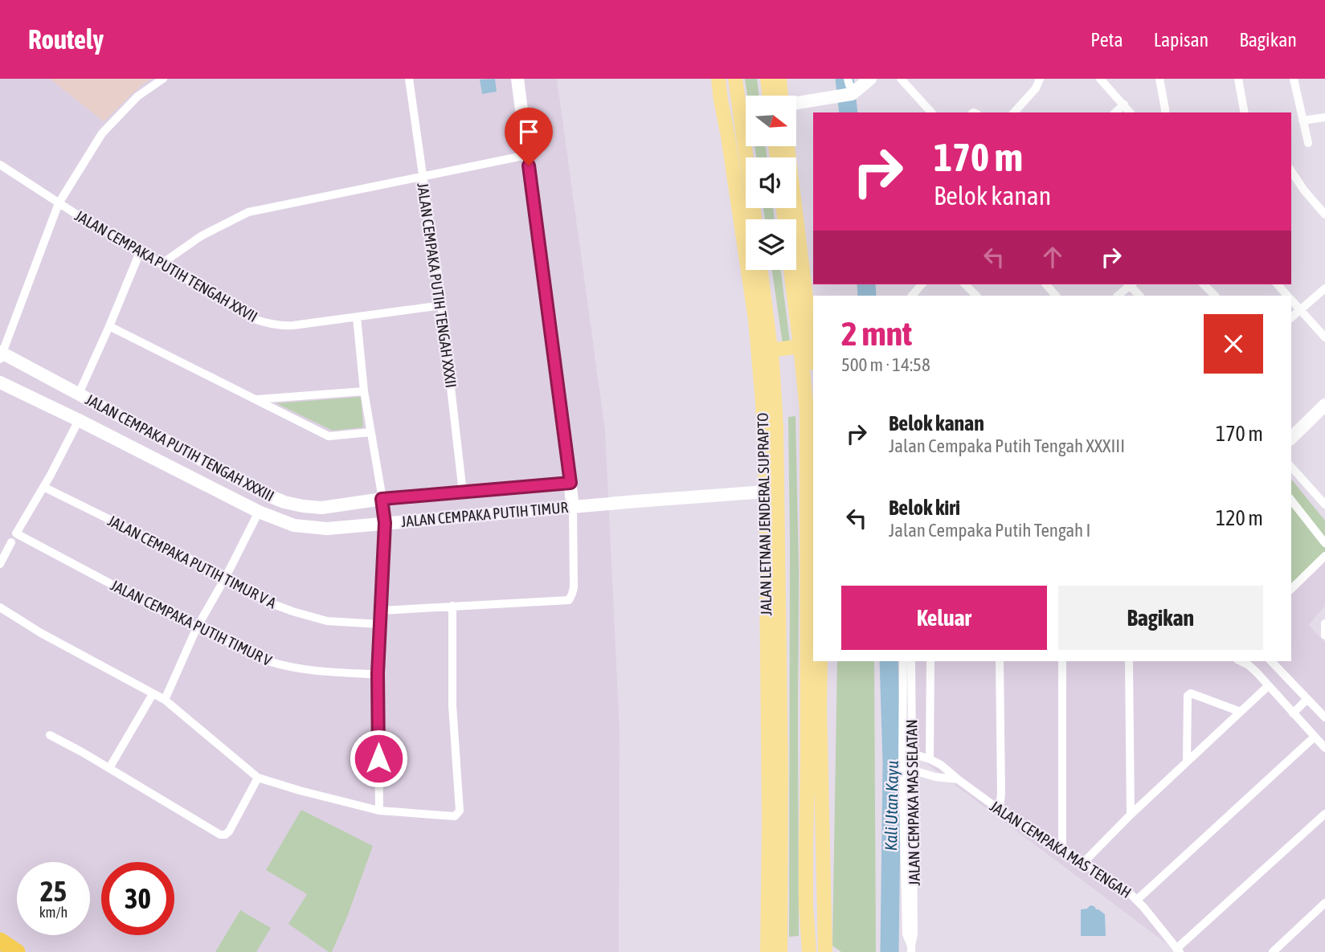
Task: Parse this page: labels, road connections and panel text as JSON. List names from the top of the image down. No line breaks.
{"streets":{"main road":["JALAN LETNAN JENDERAL SUPRAPTO"],"street":["JALAN CEMPAKA PUTIH TENGAH XXVII","JALAN CEMPAKA PUTIH TENGAH XXXII","JALAN CEMPAKA PUTIH TENGAH XXXIII","JALAN CEMPAKA PUTIH TIMUR","JALAN CEMPAKA PUTIH TIMUR V A","JALAN CEMPAKA PUTIH TIMUR V","JALAN CEMPAKA MAS SELATAN","JALAN CEMPAKA MAS TENGAH"]},"crossings":[["JALAN CEMPAKA PUTIH TENGAH XXVII","JALAN CEMPAKA PUTIH TENGAH XXXII"],["JALAN CEMPAKA PUTIH TENGAH XXXII","JALAN CEMPAKA PUTIH TENGAH XXXIII"],["JALAN CEMPAKA PUTIH TENGAH XXXIII","JALAN CEMPAKA PUTIH TIMUR"],["JALAN CEMPAKA PUTIH TIMUR","JALAN LETNAN JENDERAL SUPRAPTO"],["JALAN CEMPAKA PUTIH TIMUR V A","JALAN CEMPAKA PUTIH TIMUR V"],["JALAN CEMPAKA MAS SELATAN","JALAN CEMPAKA MAS TENGAH"]],"water":["Kali Utan Kayu"],"north":"right","page":{"header":"Routely","nav":["Peta","Lapisan","Bagikan"],"turn":["170 m","Belok kanan"],"heading":["2 mnt","500 m · 14:58"],"list":[{"name":"Belok kanan","note":"Jalan Cempaka Putih Tengah XXXIII","value":"170 m"},{"name":"Belok kiri","note":"Jalan Cempaka Putih Tengah I","value":"120 m"}],"buttons":["Keluar","Bagikan"],"speed":"25 km/h","limit":"30"}}
